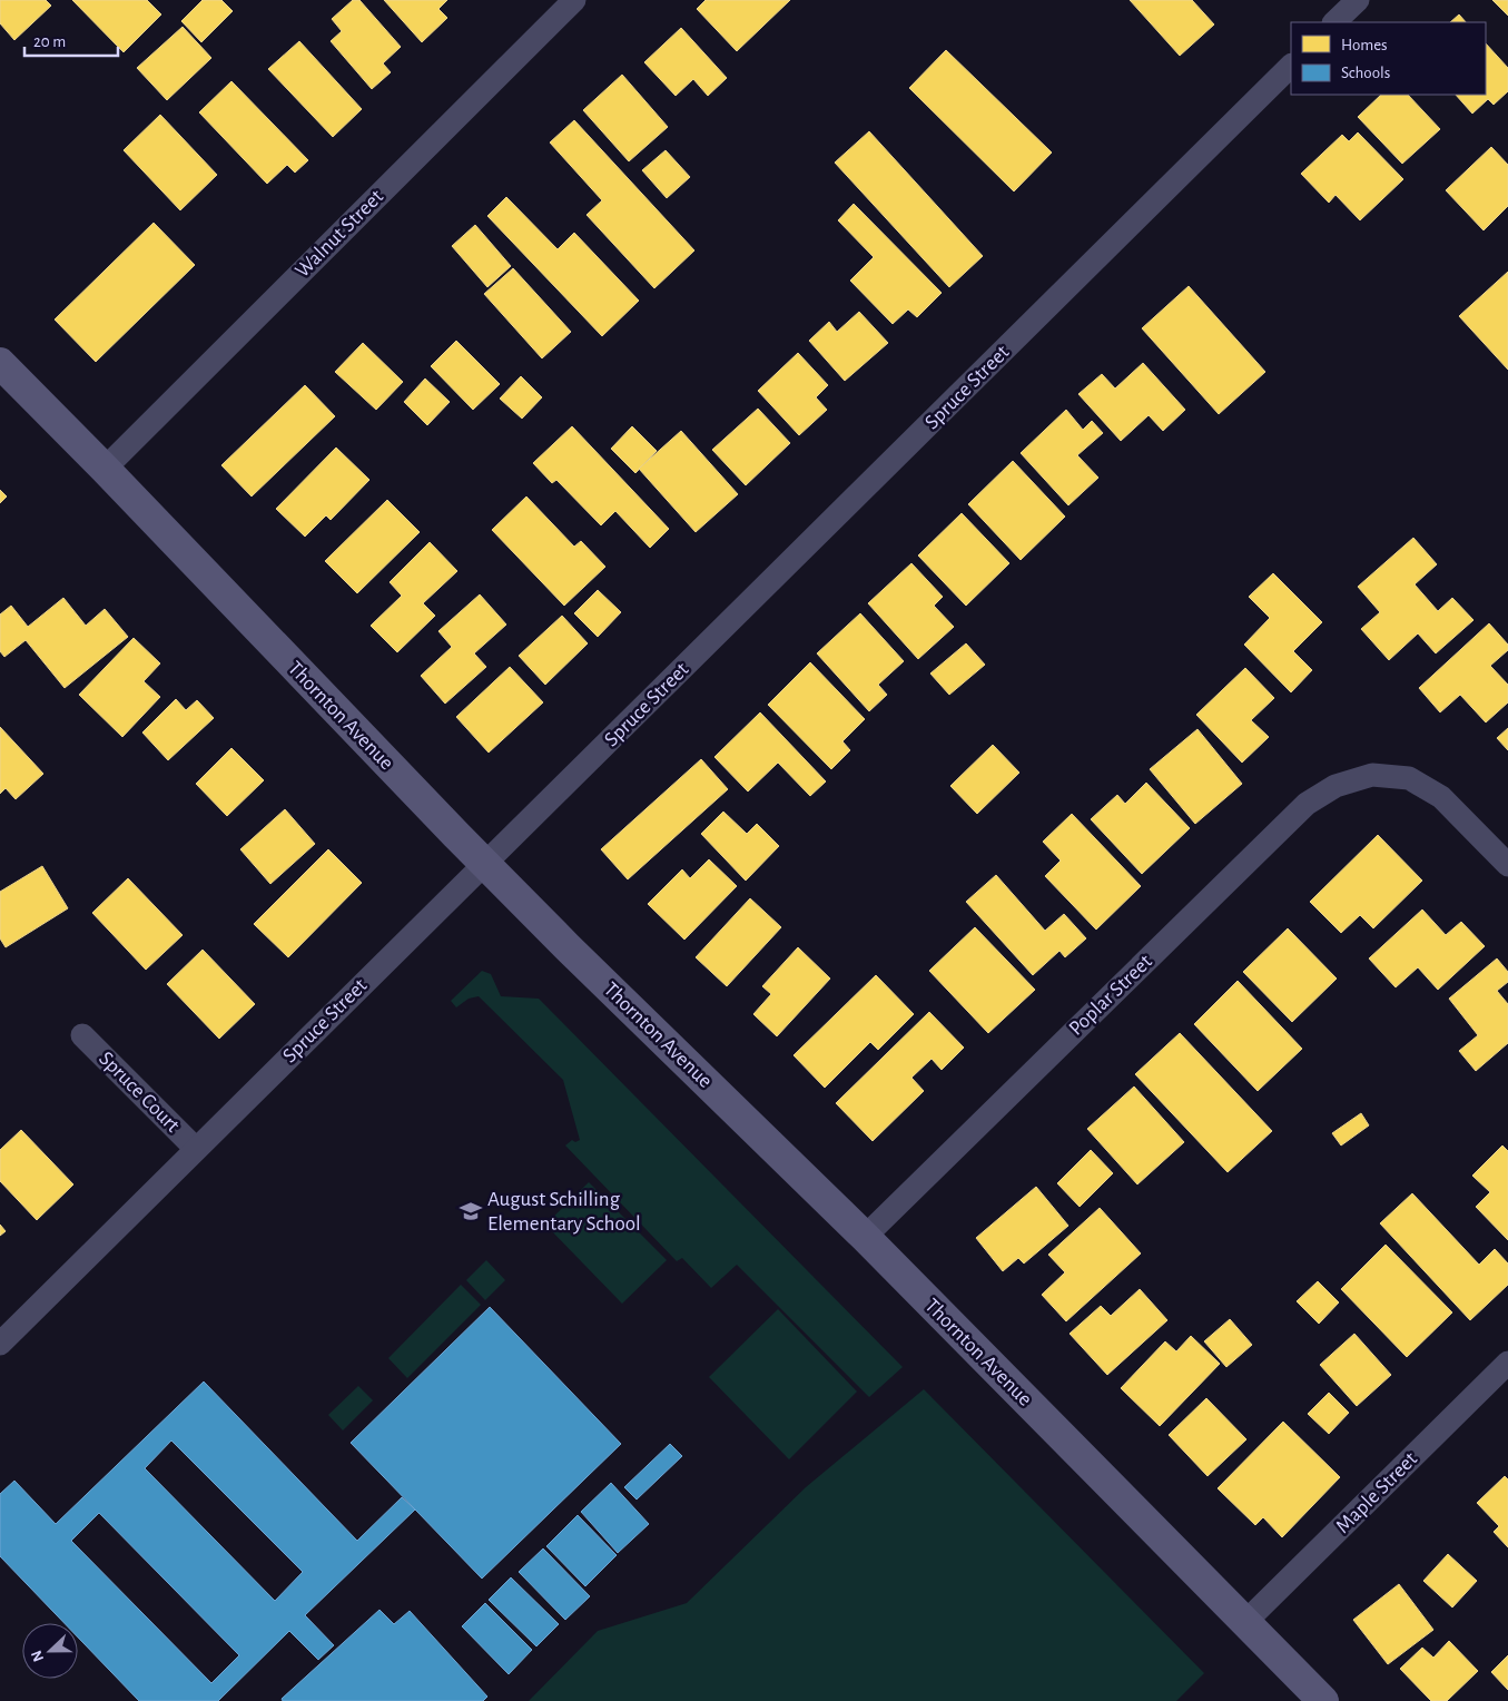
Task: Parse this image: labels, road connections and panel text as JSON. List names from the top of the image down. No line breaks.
{"streets":{"main road":["Thornton Avenue"],"street":["Walnut Street","Spruce Street","Poplar Street","Spruce Court","Maple Street"]},"crossings":[["Walnut Street","Thornton Avenue"],["Spruce Street","Thornton Avenue"],["Spruce Street","Spruce Court"],["Thornton Avenue","Poplar Street"],["Thornton Avenue","Maple Street"]],"places":{"school or university":["August Schilling Elementary School"]},"legend":["Homes","Schools"],"scale_bar":"20 m","north":"left"}
